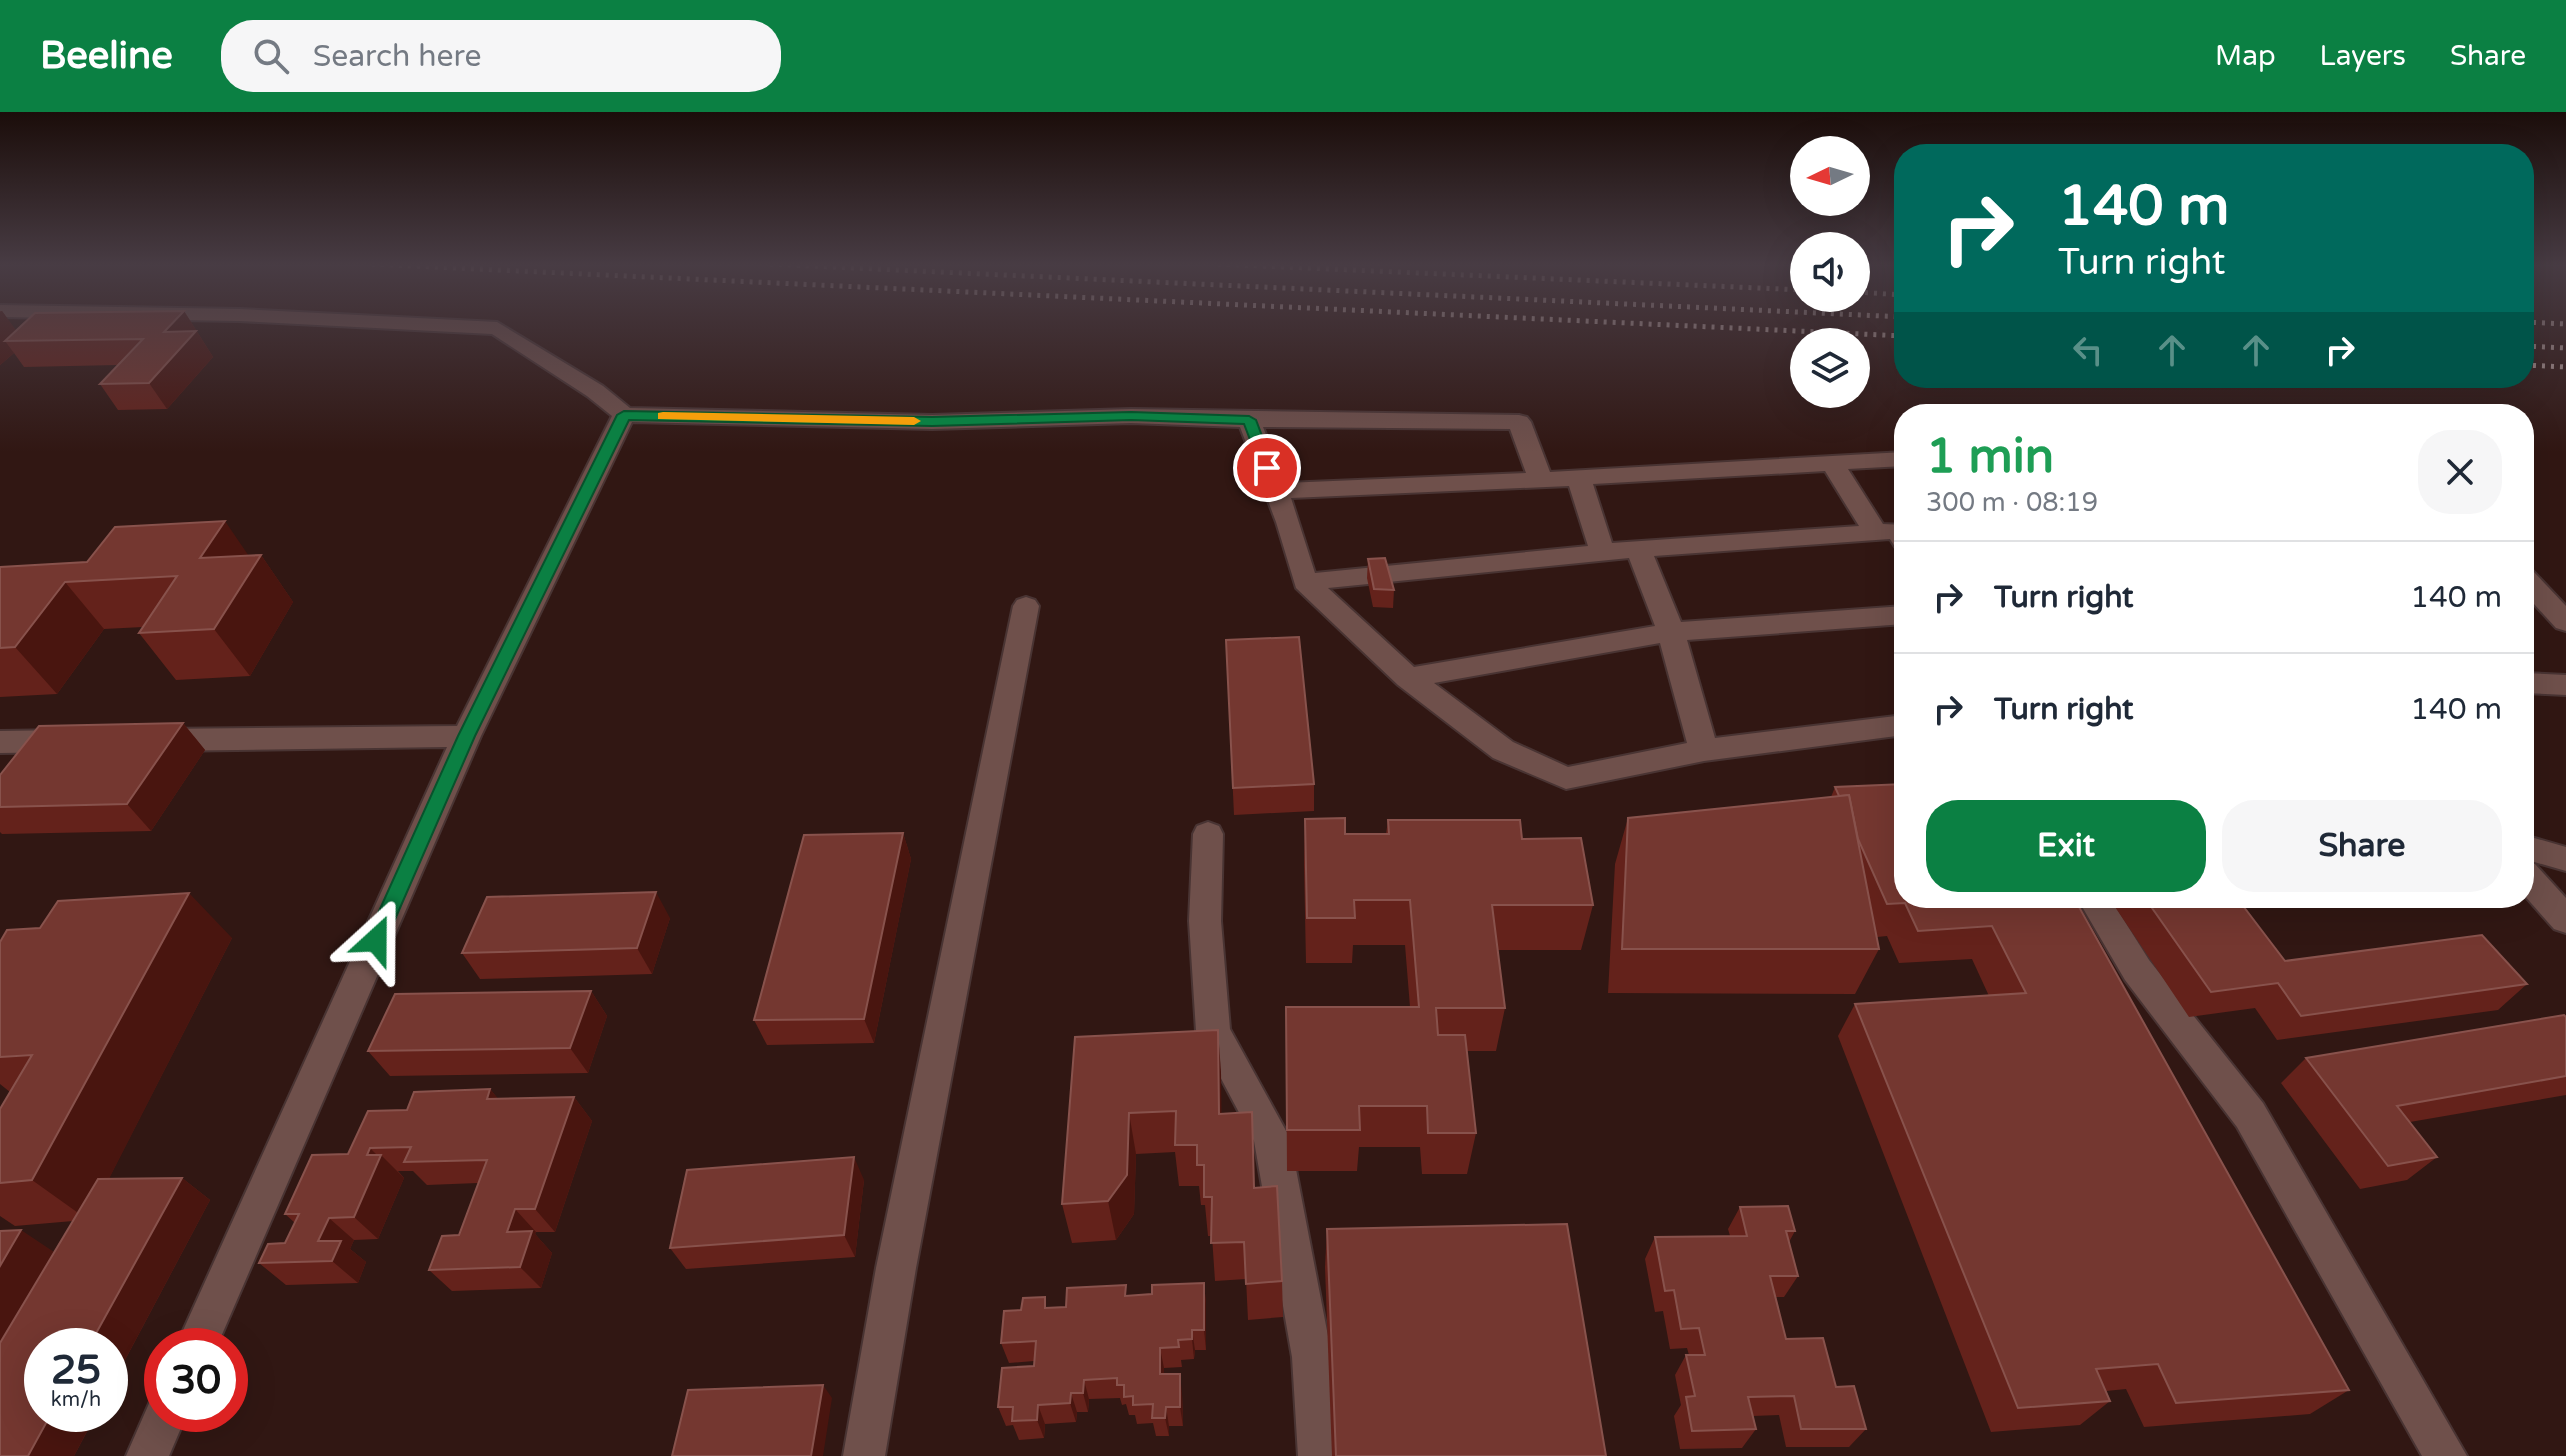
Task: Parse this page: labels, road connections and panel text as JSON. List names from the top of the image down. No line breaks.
{"north":"left","page":{"header":"Beeline","search":"Search here","nav":["Map","Layers","Share"],"turn":["140 m","Turn right"],"heading":["1 min","300 m · 08:19"],"list":[{"name":"Turn right","value":"140 m"},{"name":"Turn right","value":"140 m"}],"buttons":["Exit","Share"],"speed":"25 km/h","limit":"30"}}
